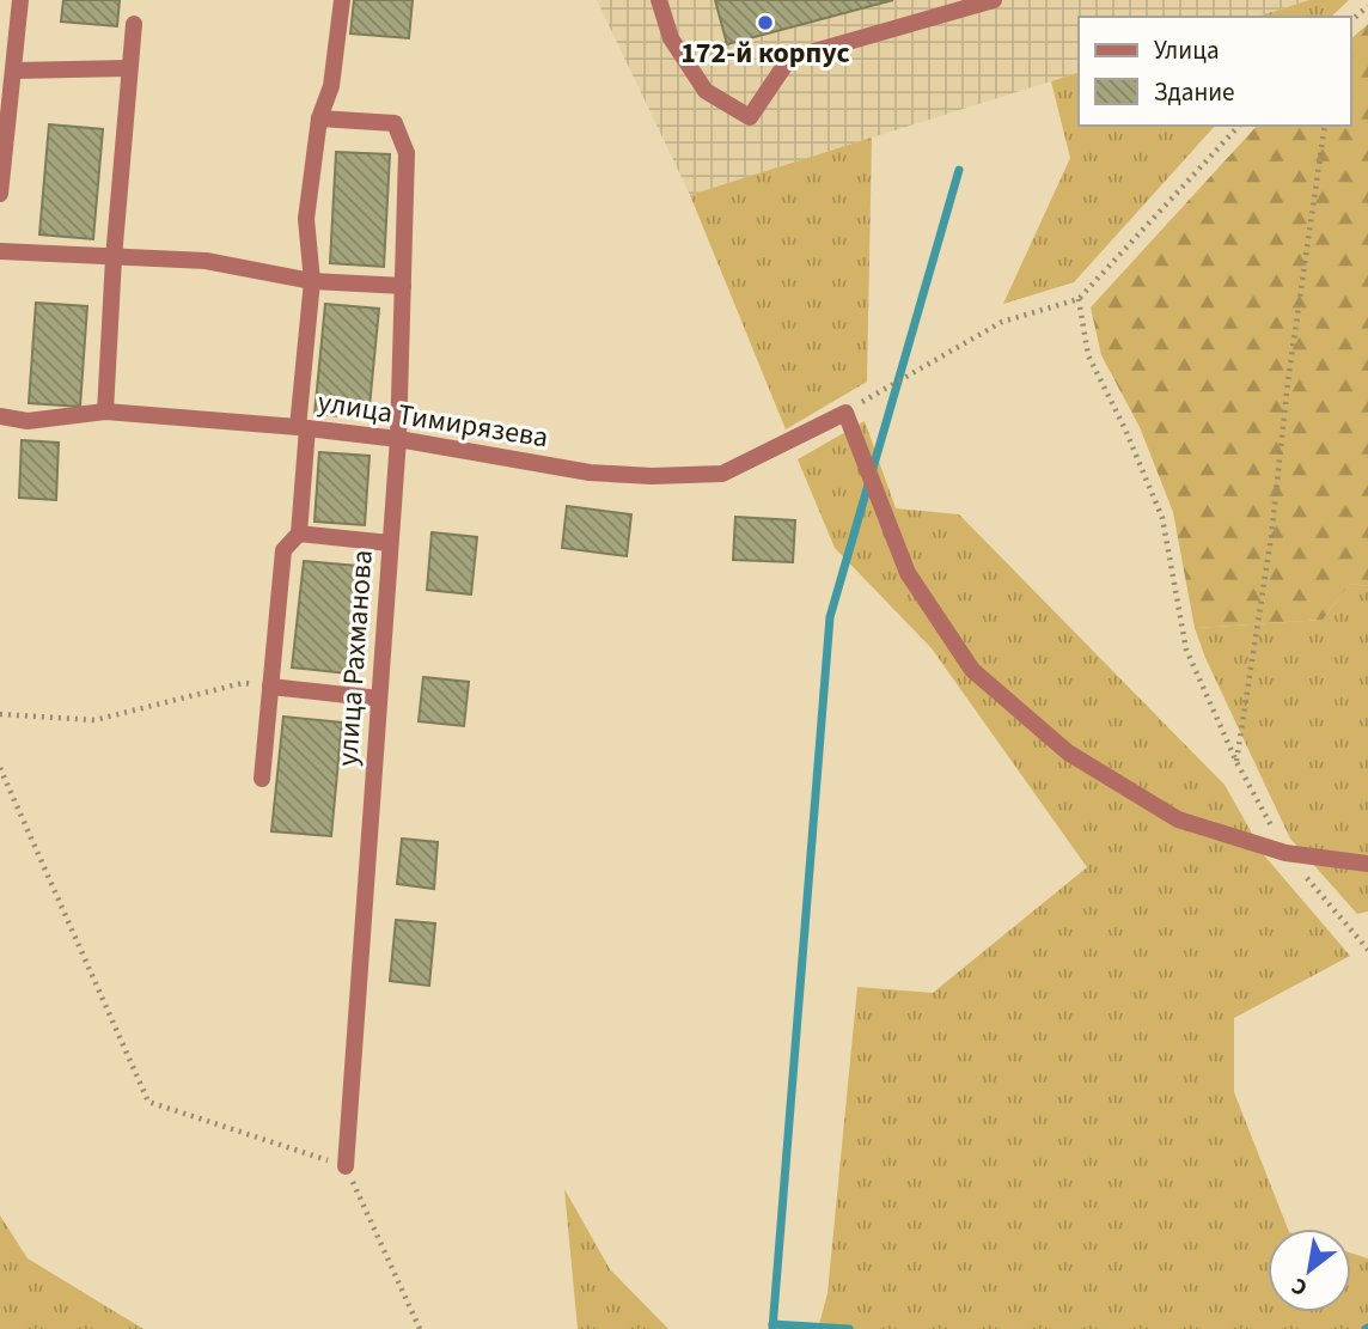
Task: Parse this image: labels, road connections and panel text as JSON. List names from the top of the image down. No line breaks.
{"streets":{"street":["улица Тимирязева","улица Рахманова"]},"crossings":[["улица Тимирязева","улица Рахманова"]],"places":["172-й корпус"],"legend":["Улица","Здание"],"north":"bottom left"}
